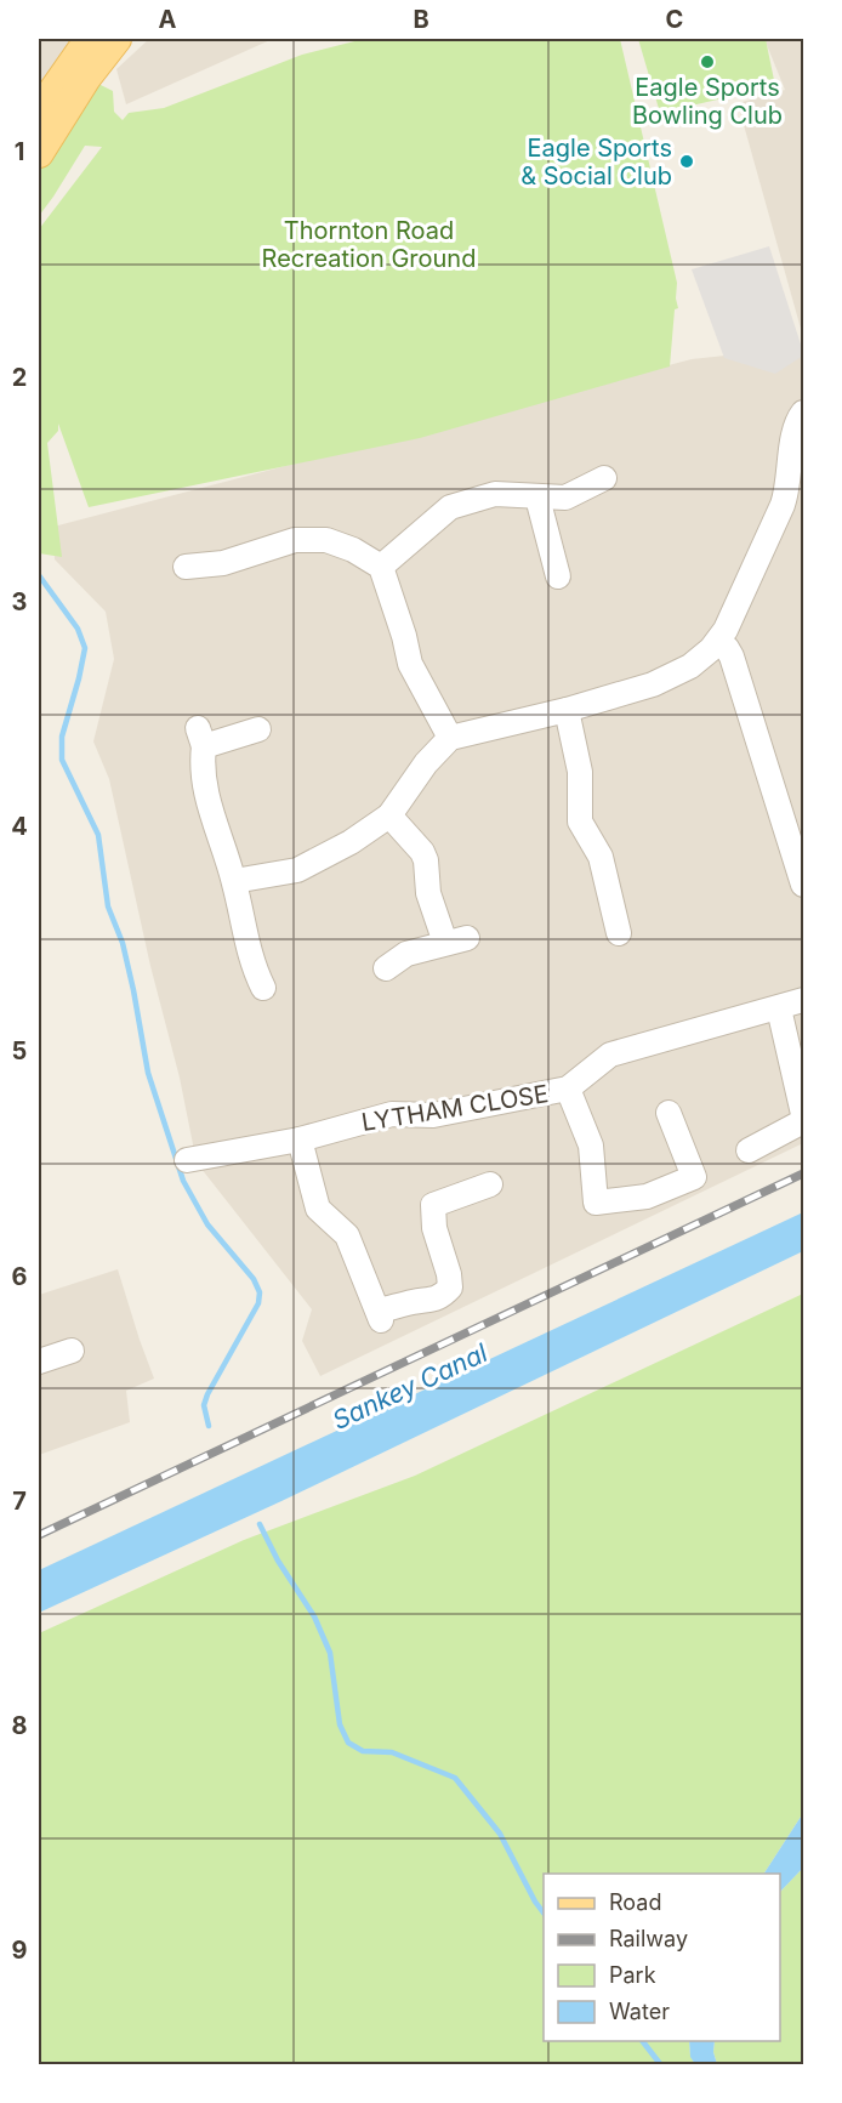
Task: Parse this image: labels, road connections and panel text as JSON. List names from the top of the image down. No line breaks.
{"streets":{"street":["LYTHAM CLOSE"]},"water":["Sankey Canal"],"parks":["Thornton Road Recreation Ground"],"places":["Eagle Sports Bowling Club","Eagle Sports & Social Club"],"legend":["Road","Railway","Park","Water"],"grid":{"columns":["A","B","C"],"rows":["1","2","3","4","5","6","7","8","9"]}}
